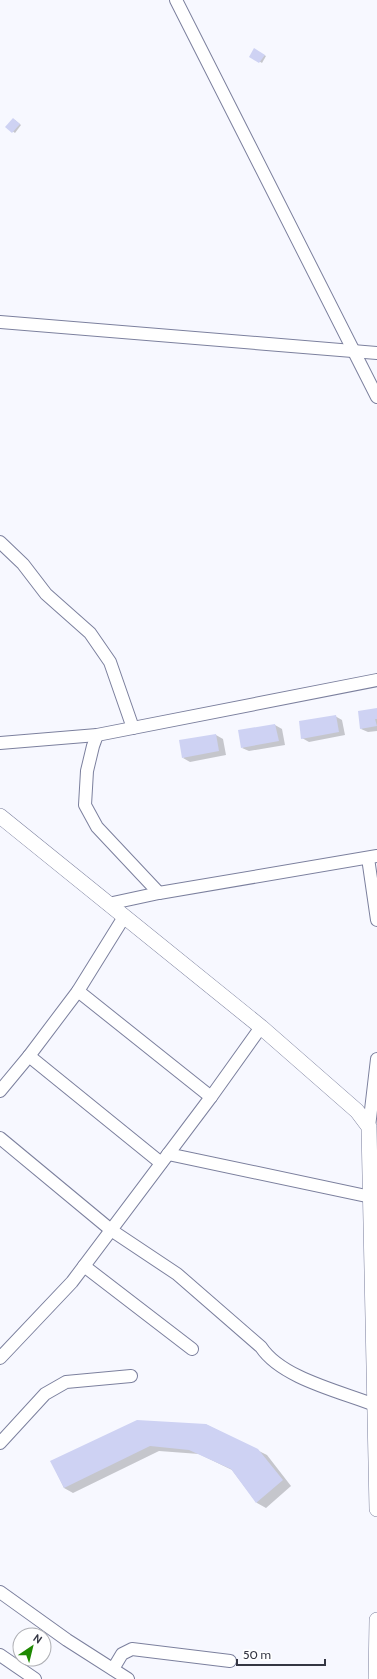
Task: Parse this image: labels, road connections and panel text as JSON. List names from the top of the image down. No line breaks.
{"scale_bar":"50 m","north":"top right"}
